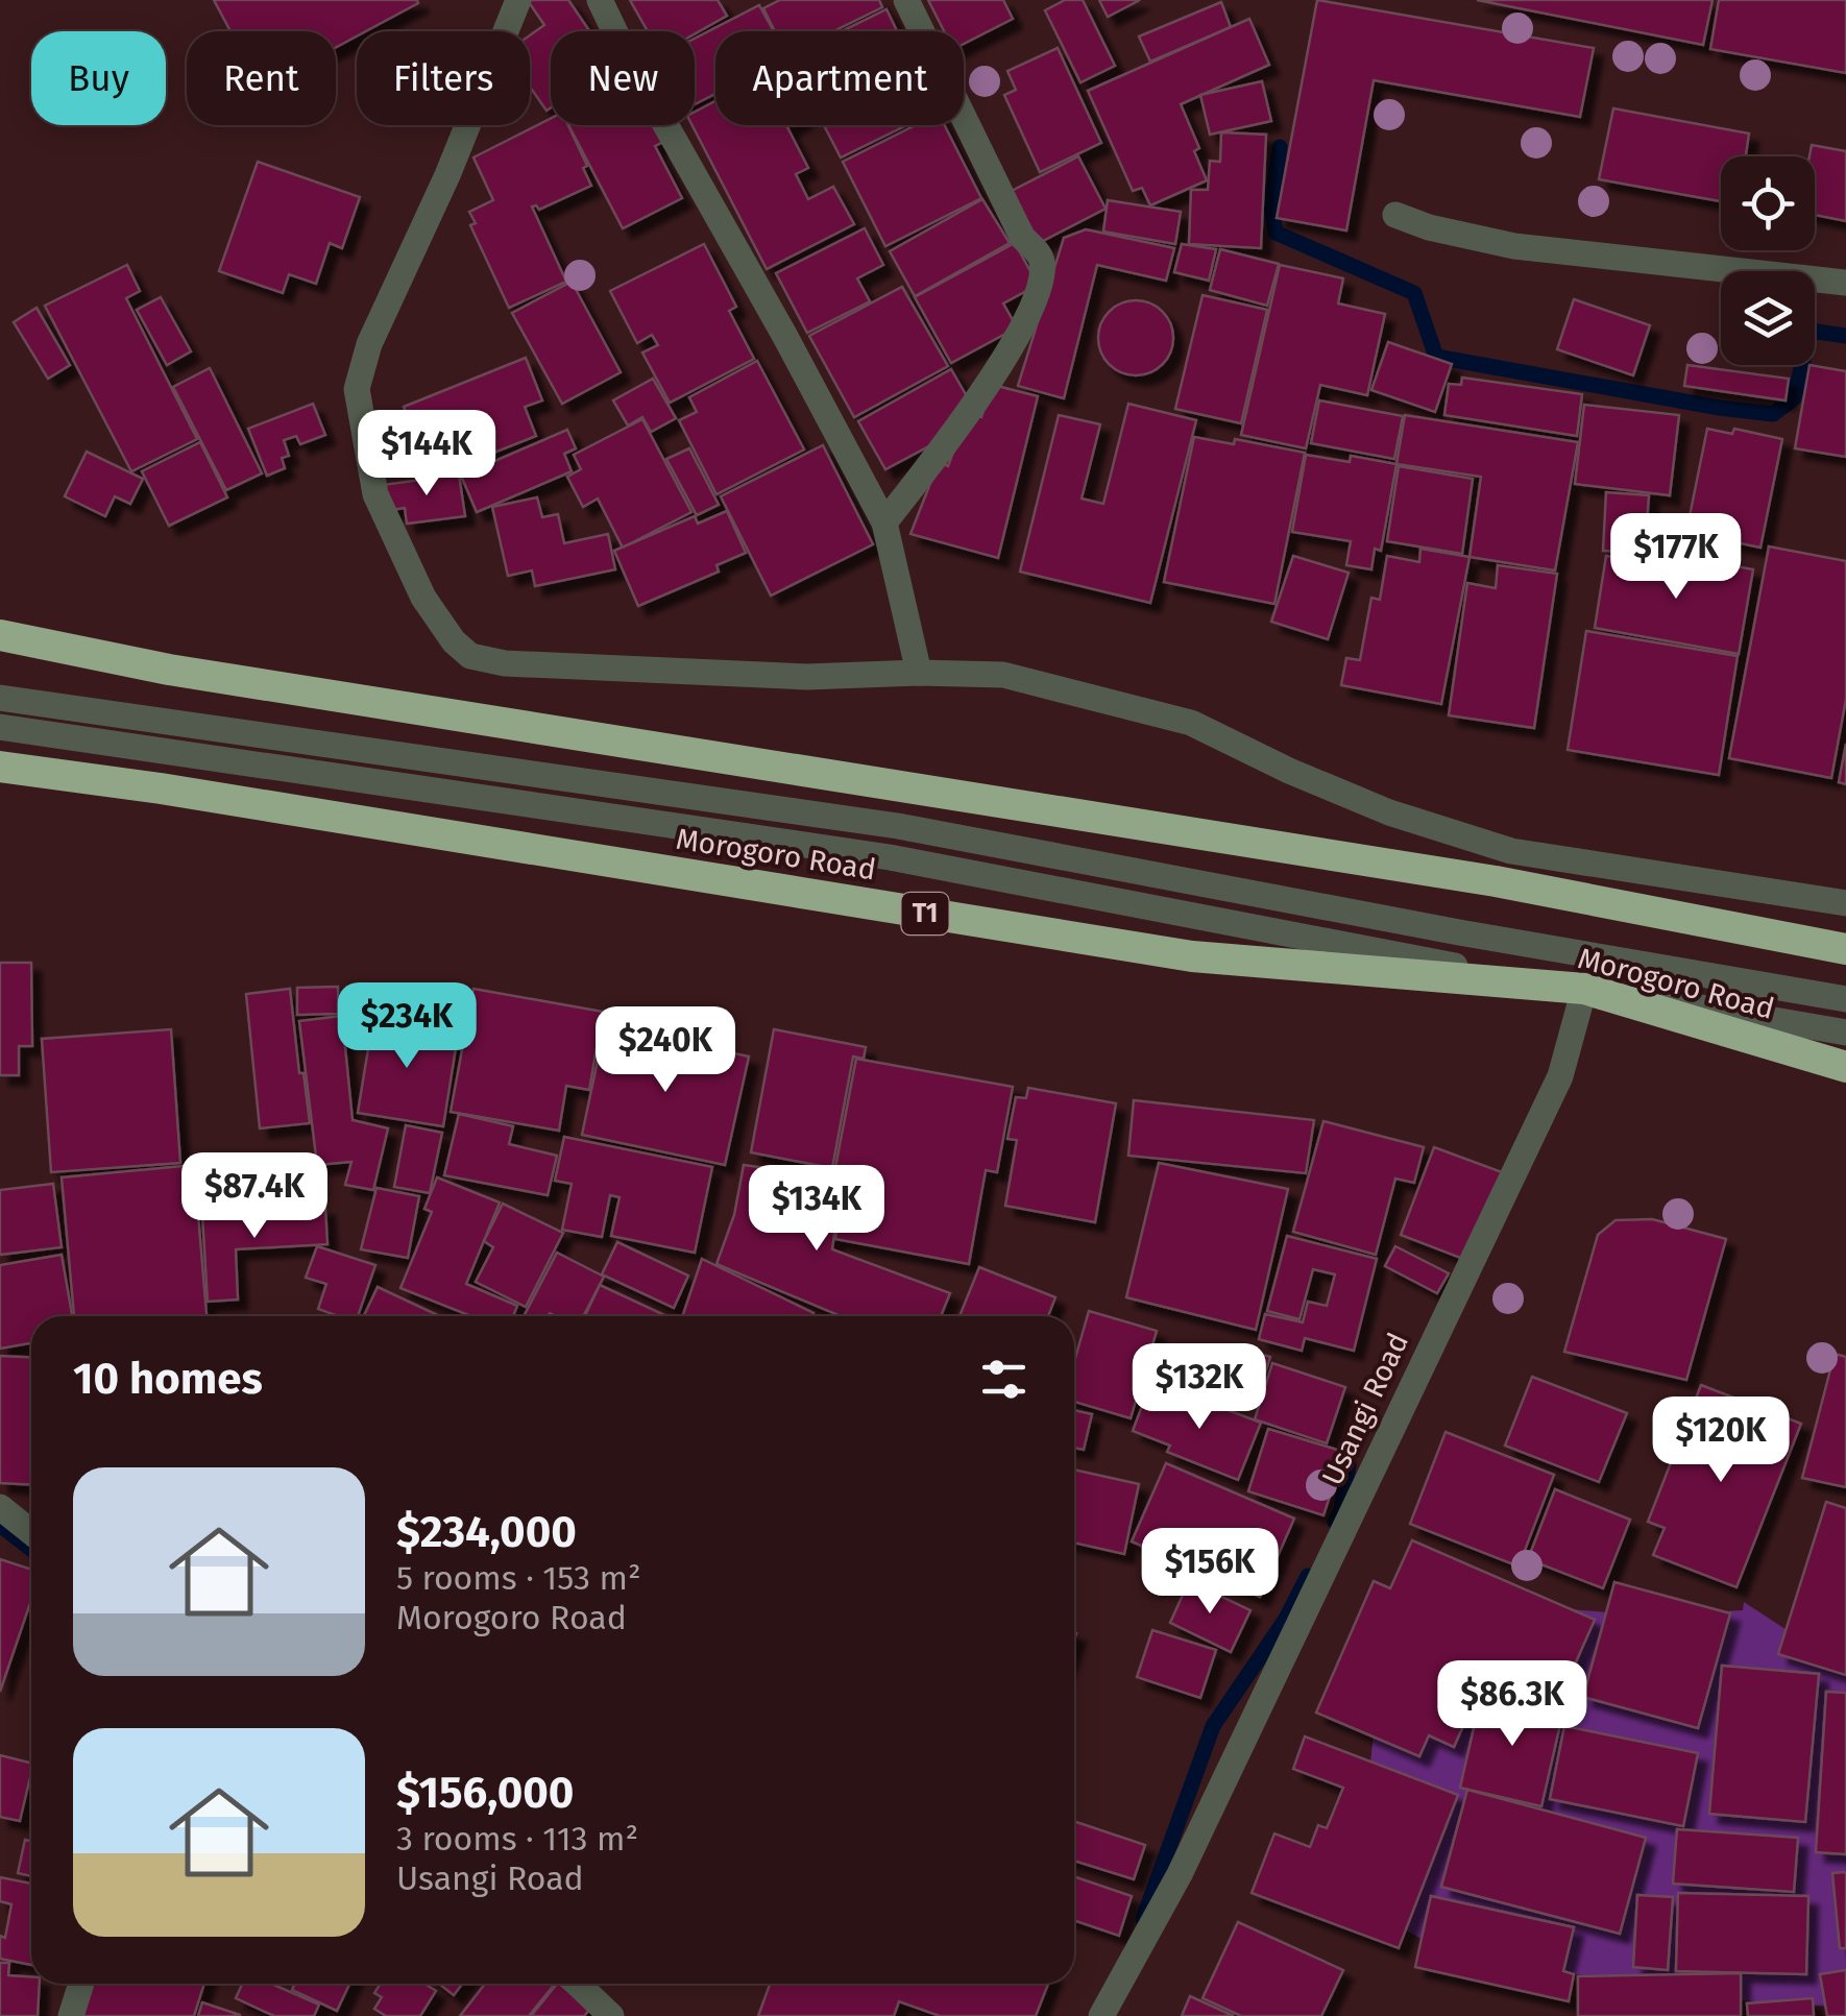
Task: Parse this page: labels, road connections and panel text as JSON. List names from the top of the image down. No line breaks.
{"streets":{"highway":["Morogoro Road","T1"],"street":["Usangi Road"]},"crossings":[["Morogoro Road","Usangi Road"]],"page":{"chip":["Buy","Rent","Filters","New","Apartment"],"price":["$144K","$177K","$234K","$240K","$87.4K","$134K","$132K","$120K","$156K","$86.3K"],"heading":"10 homes","list":[{"name":"$234,000","note":"5 rooms · 153 m² · Morogoro Road"},{"name":"$156,000","note":"3 rooms · 113 m² · Usangi Road"}]}}
